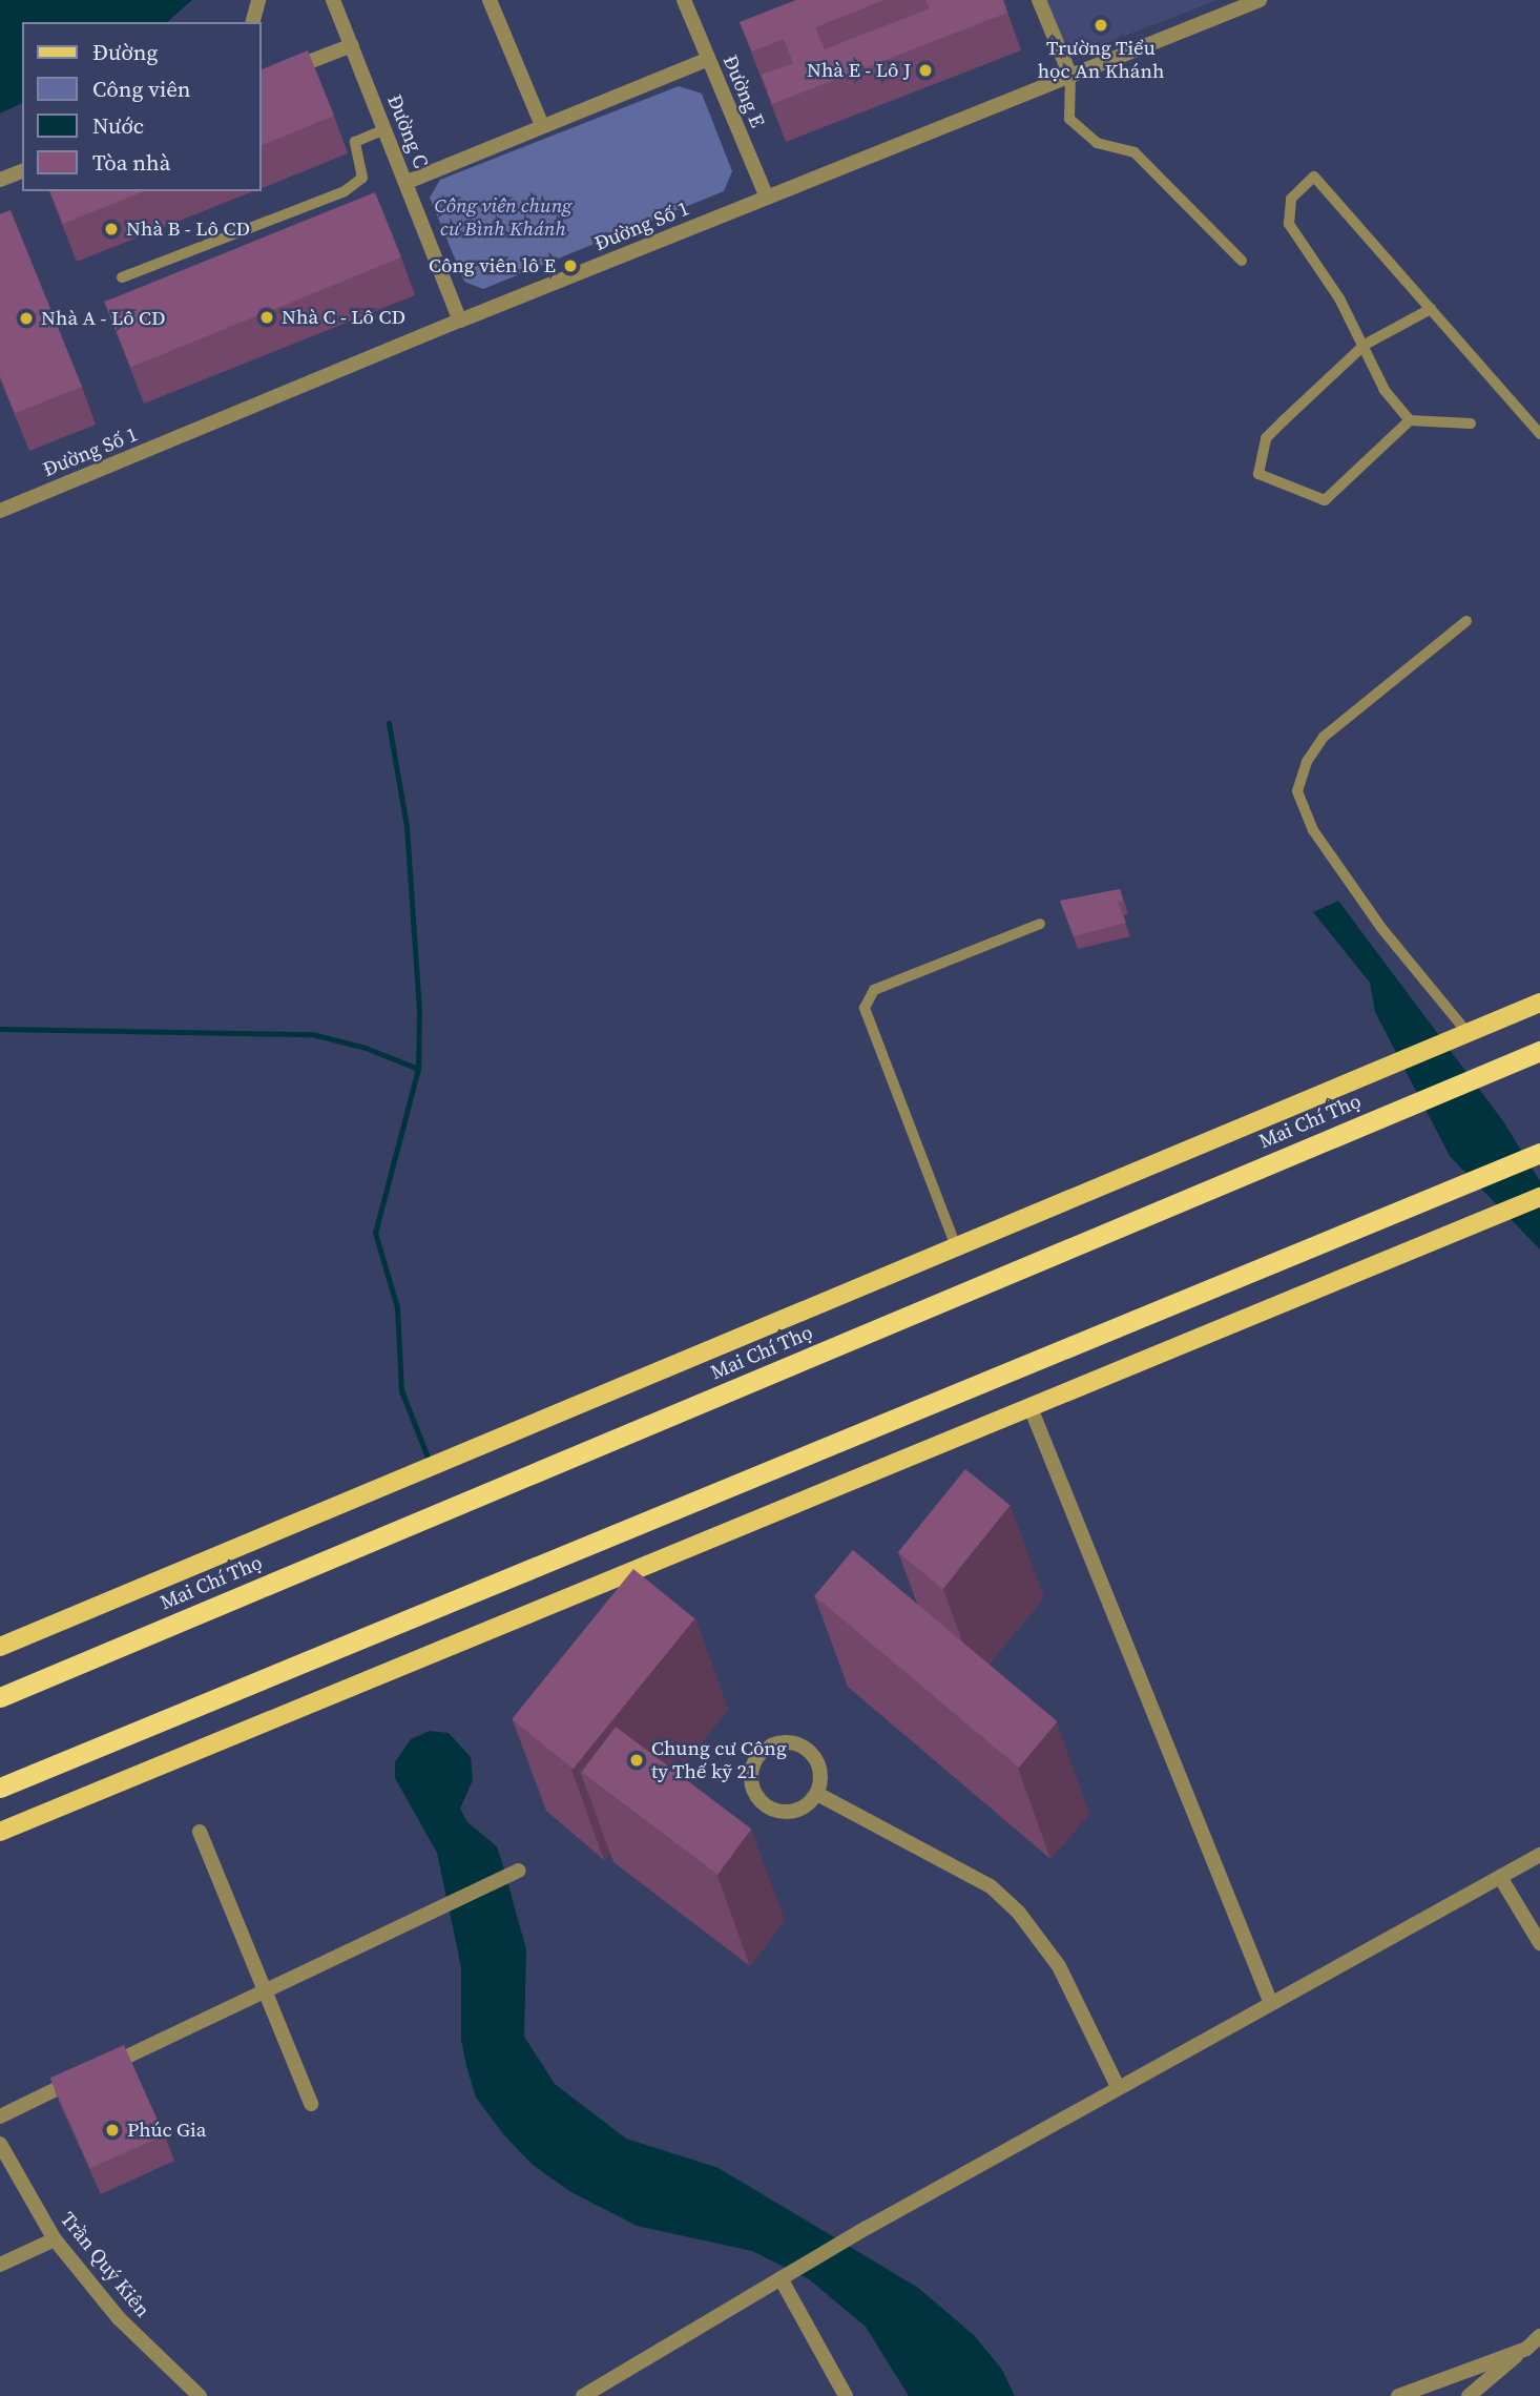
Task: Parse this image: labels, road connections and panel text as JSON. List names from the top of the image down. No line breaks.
{"streets":{"highway":["Mai Chí Thọ"],"street":["Đường E","Đường C","Đường Số 1","Trần Quý Kiên"]},"crossings":[["Đường E","Đường Số 1"],["Đường C","Đường Số 1"]],"parks":["Công viên chung cư Bình Khánh"],"places":["Trường Tiểu học An Khánh","Nhà E - Lô J","Nhà B - Lô CD","Công viên lô E","Nhà C - Lô CD","Nhà A - Lô CD","Chung cư Công ty Thế kỹ 21","Phúc Gia"],"legend":["Đường","Công viên","Nước","Tòa nhà"]}
